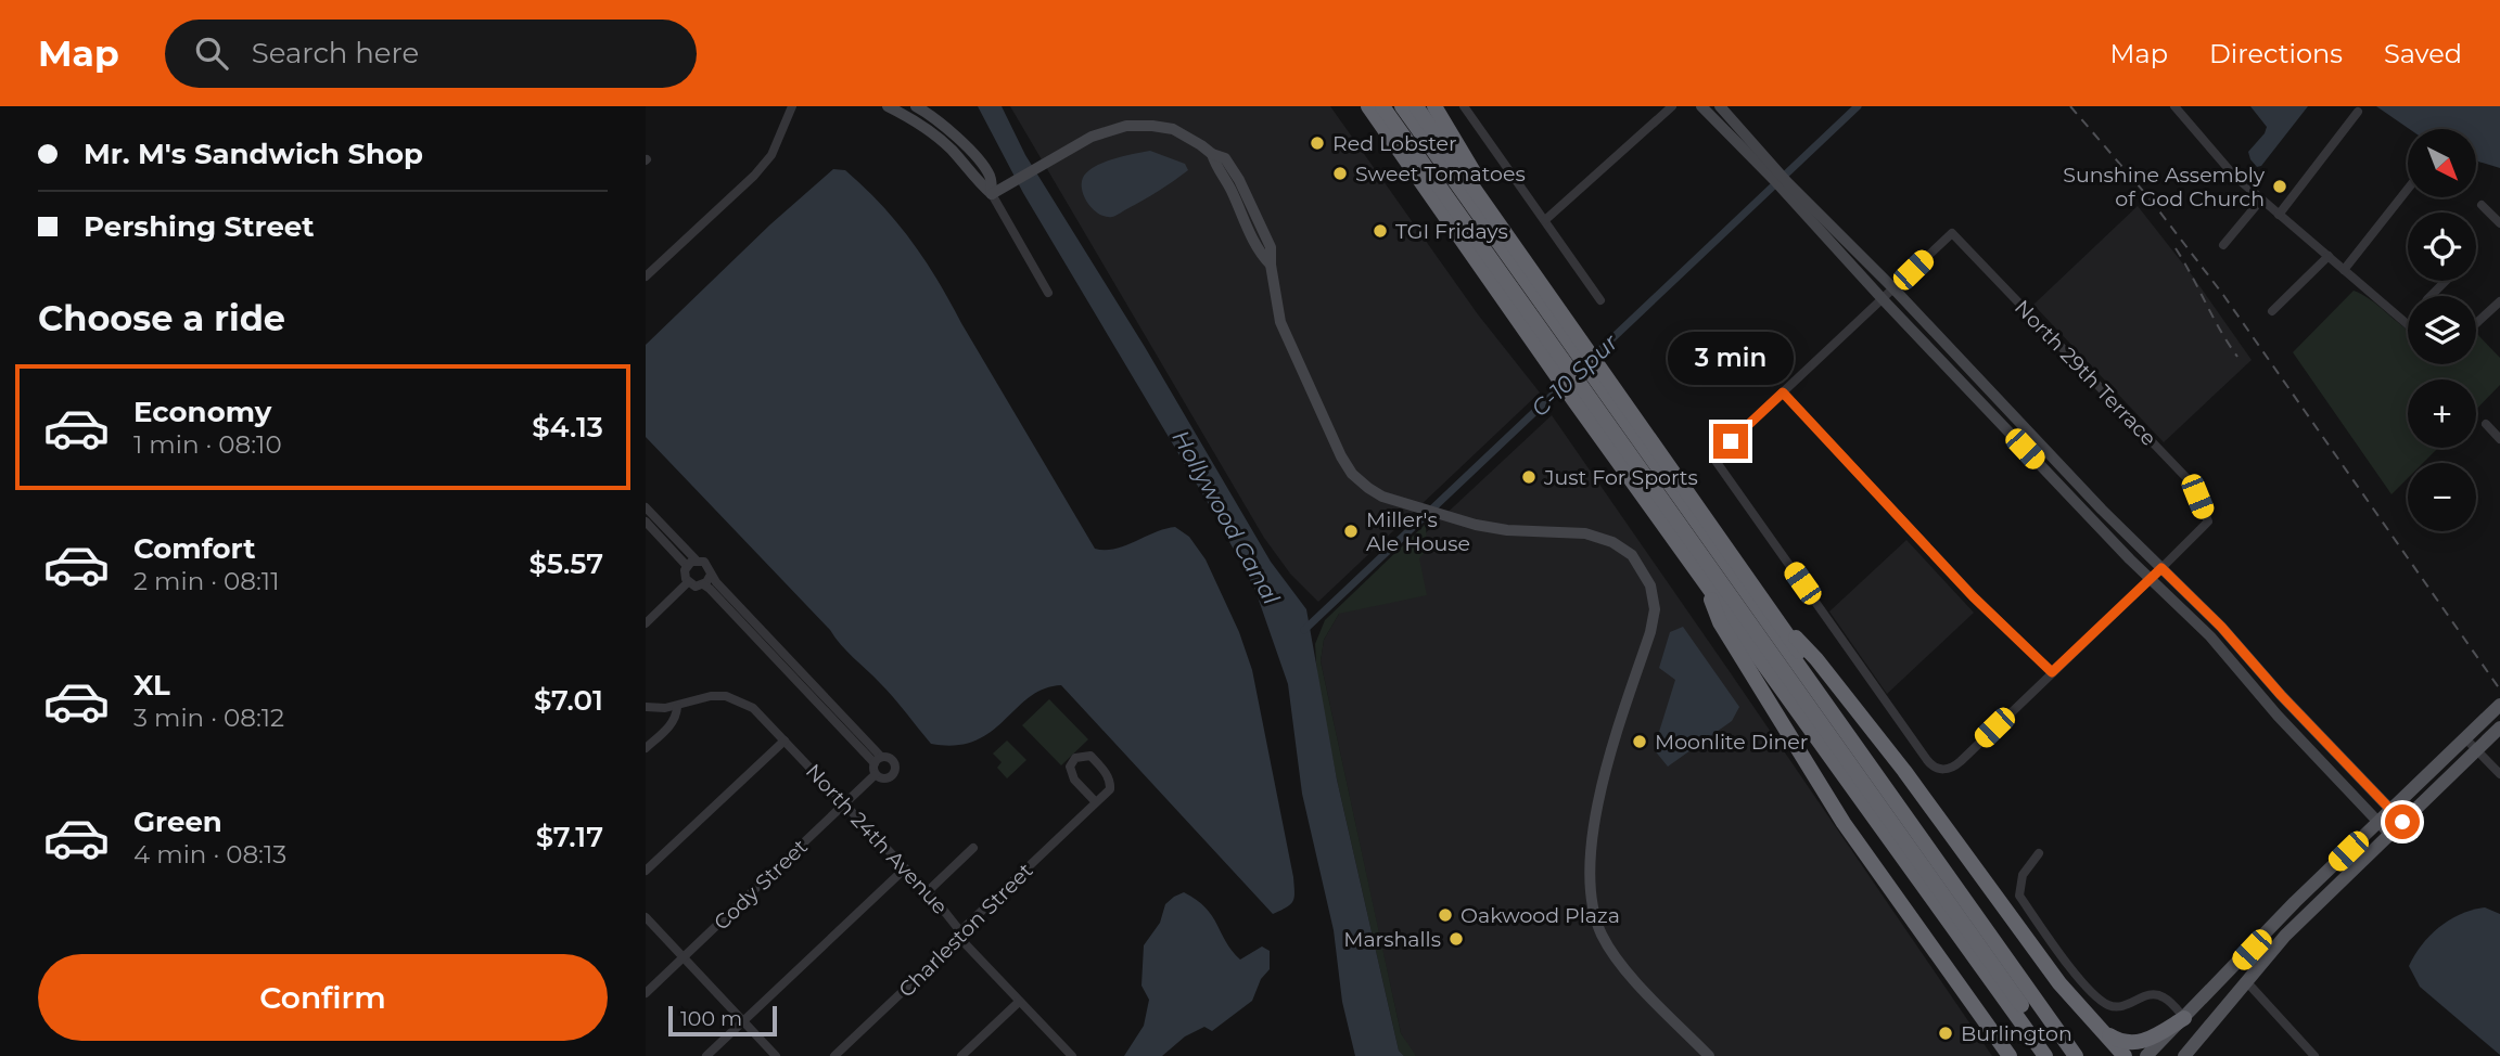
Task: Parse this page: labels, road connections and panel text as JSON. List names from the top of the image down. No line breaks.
{"streets":{"street":["North 29th Terrace","North 24th Avenue","Cody Street","Charleston Street"]},"crossings":[["North 24th Avenue","Cody Street"],["North 24th Avenue","Charleston Street"]],"water":["C-10 Spur","Hollywood Canal"],"places":["Red Lobster","Sweet Tomatoes","Sunshine Assembly of God Church","TGI Fridays","Just For Sports","Miller's Ale House","Moonlite Diner","Oakwood Plaza","Marshalls","Burlington"],"scale_bar":"100 m","north":"bottom right","page":{"header":"Map","search":"Search here","nav":["Map","Directions","Saved"],"banner":["Mr. M's Sandwich Shop","Pershing Street"],"map_buttons":["+","−"],"heading":"Choose a ride","bubble":"3 min","list":[{"name":"Economy","note":"1 min · 08:10","value":"$4.13"},{"name":"Comfort","note":"2 min · 08:11","value":"$5.57"},{"name":"XL","note":"3 min · 08:12","value":"$7.01"},{"name":"Green","note":"4 min · 08:13","value":"$7.17"}],"buttons":"Confirm","scale":"100 m"}}
